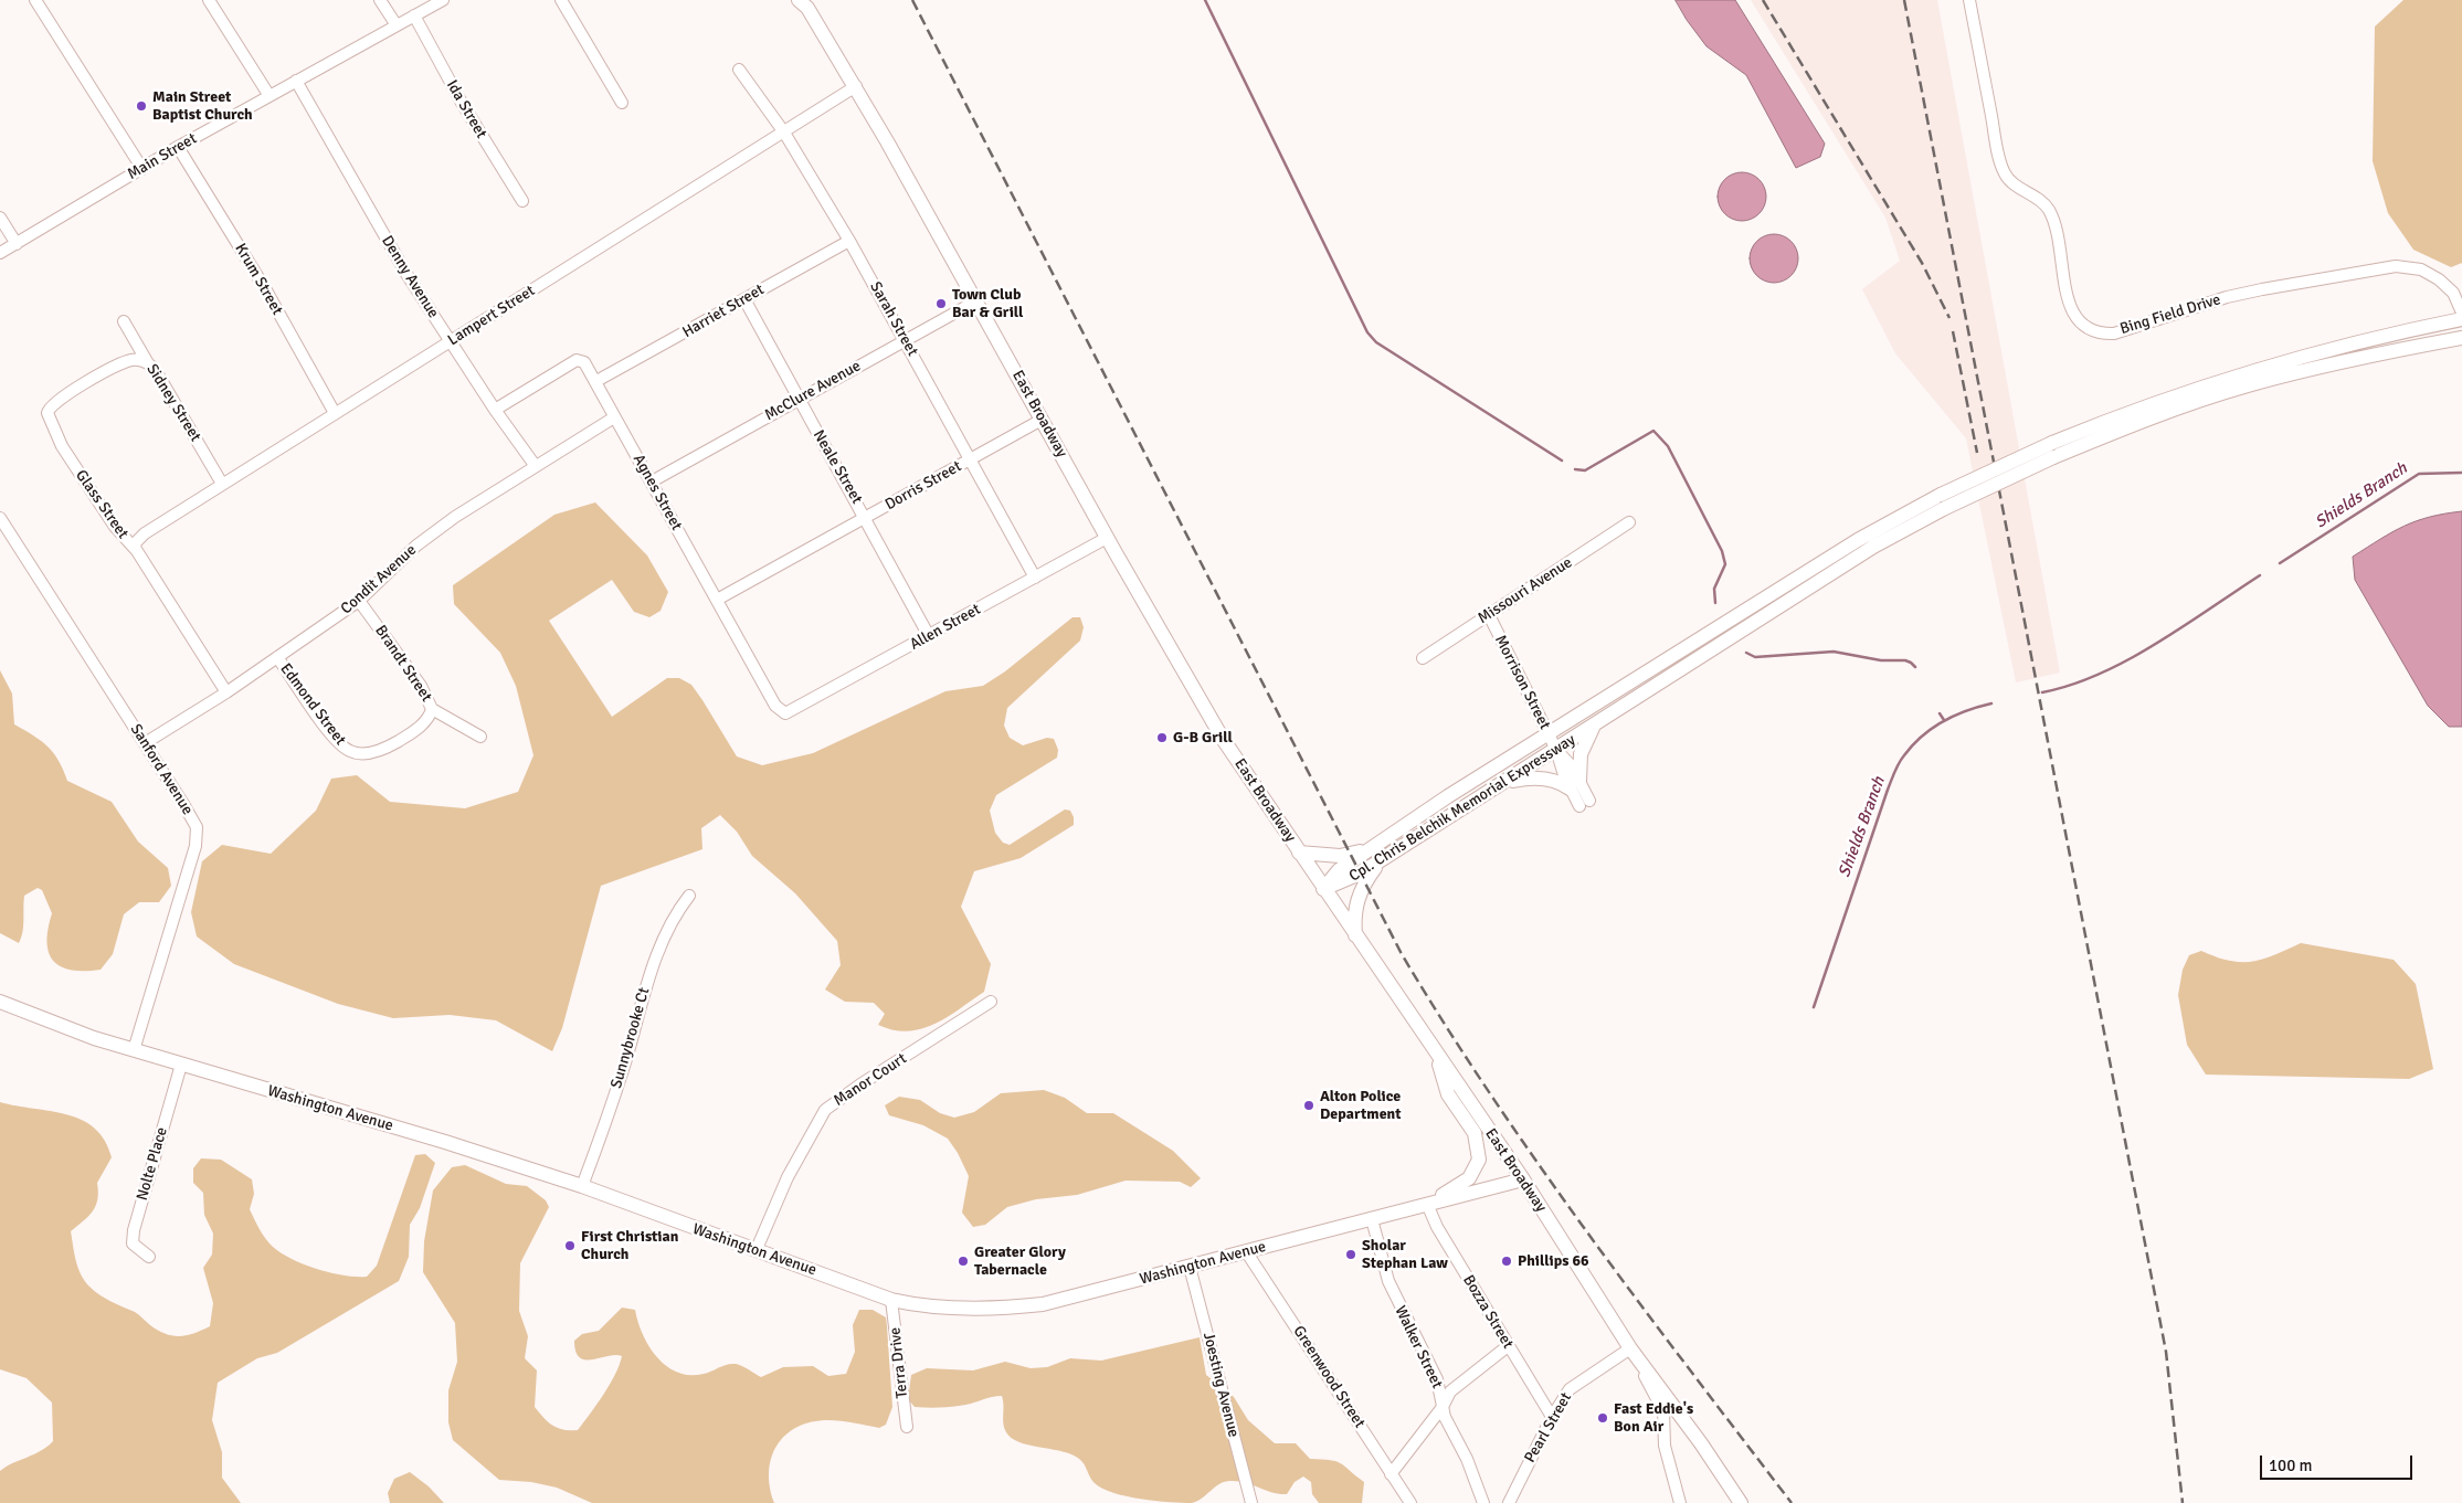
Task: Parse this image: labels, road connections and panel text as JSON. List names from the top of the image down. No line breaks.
{"streets":{"main road":["East Broadway","Cpl. Chris Belchik Memorial Expressway","Washington Avenue"],"street":["Ida Street","Main Street","Denny Avenue","Krum Street","Harriet Street","Bing Field Drive","Lampert Street","Sarah Street","McClure Avenue","Sidney Street","Neale Street","Dorris Street","Agnes Street","Glass Street","Condit Avenue","Missouri Avenue","Allen Street","Brandt Street","Morrison Street","Edmond Street","Sanford Avenue","Sunnybrooke Ct","Manor Court","Nolte Place","Bozza Street","Walker Street","Terra Drive","Greenwood Street","Joesting Avenue","Pearl Street"]},"crossings":[["Ida Street","Main Street"],["Main Street","Denny Avenue"],["Main Street","Krum Street"],["Denny Avenue","Lampert Street"],["Denny Avenue","Agnes Street"],["Denny Avenue","Condit Avenue"],["Krum Street","Lampert Street"],["Harriet Street","Sarah Street"],["Harriet Street","Neale Street"],["Harriet Street","Agnes Street"],["Lampert Street","Sarah Street"],["Lampert Street","Sidney Street"],["Lampert Street","East Broadway"],["Lampert Street","Glass Street"],["Sarah Street","McClure Avenue"],["Sarah Street","Dorris Street"],["Sarah Street","Allen Street"],["McClure Avenue","East Broadway"],["McClure Avenue","Neale Street"],["McClure Avenue","Agnes Street"],["Sidney Street","Glass Street"],["East Broadway","Dorris Street"],["East Broadway","Allen Street"],["East Broadway","Cpl. Chris Belchik Memorial Expressway"],["East Broadway","Washington Avenue"],["East Broadway","Pearl Street"],["Neale Street","Dorris Street"],["Neale Street","Allen Street"],["Dorris Street","Agnes Street"],["Agnes Street","Condit Avenue"],["Agnes Street","Allen Street"],["Glass Street","Condit Avenue"],["Condit Avenue","Brandt Street"],["Condit Avenue","Edmond Street"],["Condit Avenue","Sanford Avenue"],["Missouri Avenue","Morrison Street"],["Brandt Street","Edmond Street"],["Morrison Street","Cpl. Chris Belchik Memorial Expressway"],["Sanford Avenue","Washington Avenue"],["Sunnybrooke Ct","Washington Avenue"],["Manor Court","Washington Avenue"],["Washington Avenue","Nolte Place"],["Washington Avenue","Bozza Street"],["Washington Avenue","Walker Street"],["Washington Avenue","Terra Drive"],["Washington Avenue","Greenwood Street"],["Washington Avenue","Joesting Avenue"],["Bozza Street","Pearl Street"]],"water":["Shields Branch"],"places":["Main Street Baptist Church","Town Club Bar & Grill","G-B Grill","Alton Police Department","First Christian Church","Sholar Stephan Law","Greater Glory Tabernacle","Phillips 66","Fast Eddie's Bon Air"],"scale_bar":"100 m"}
